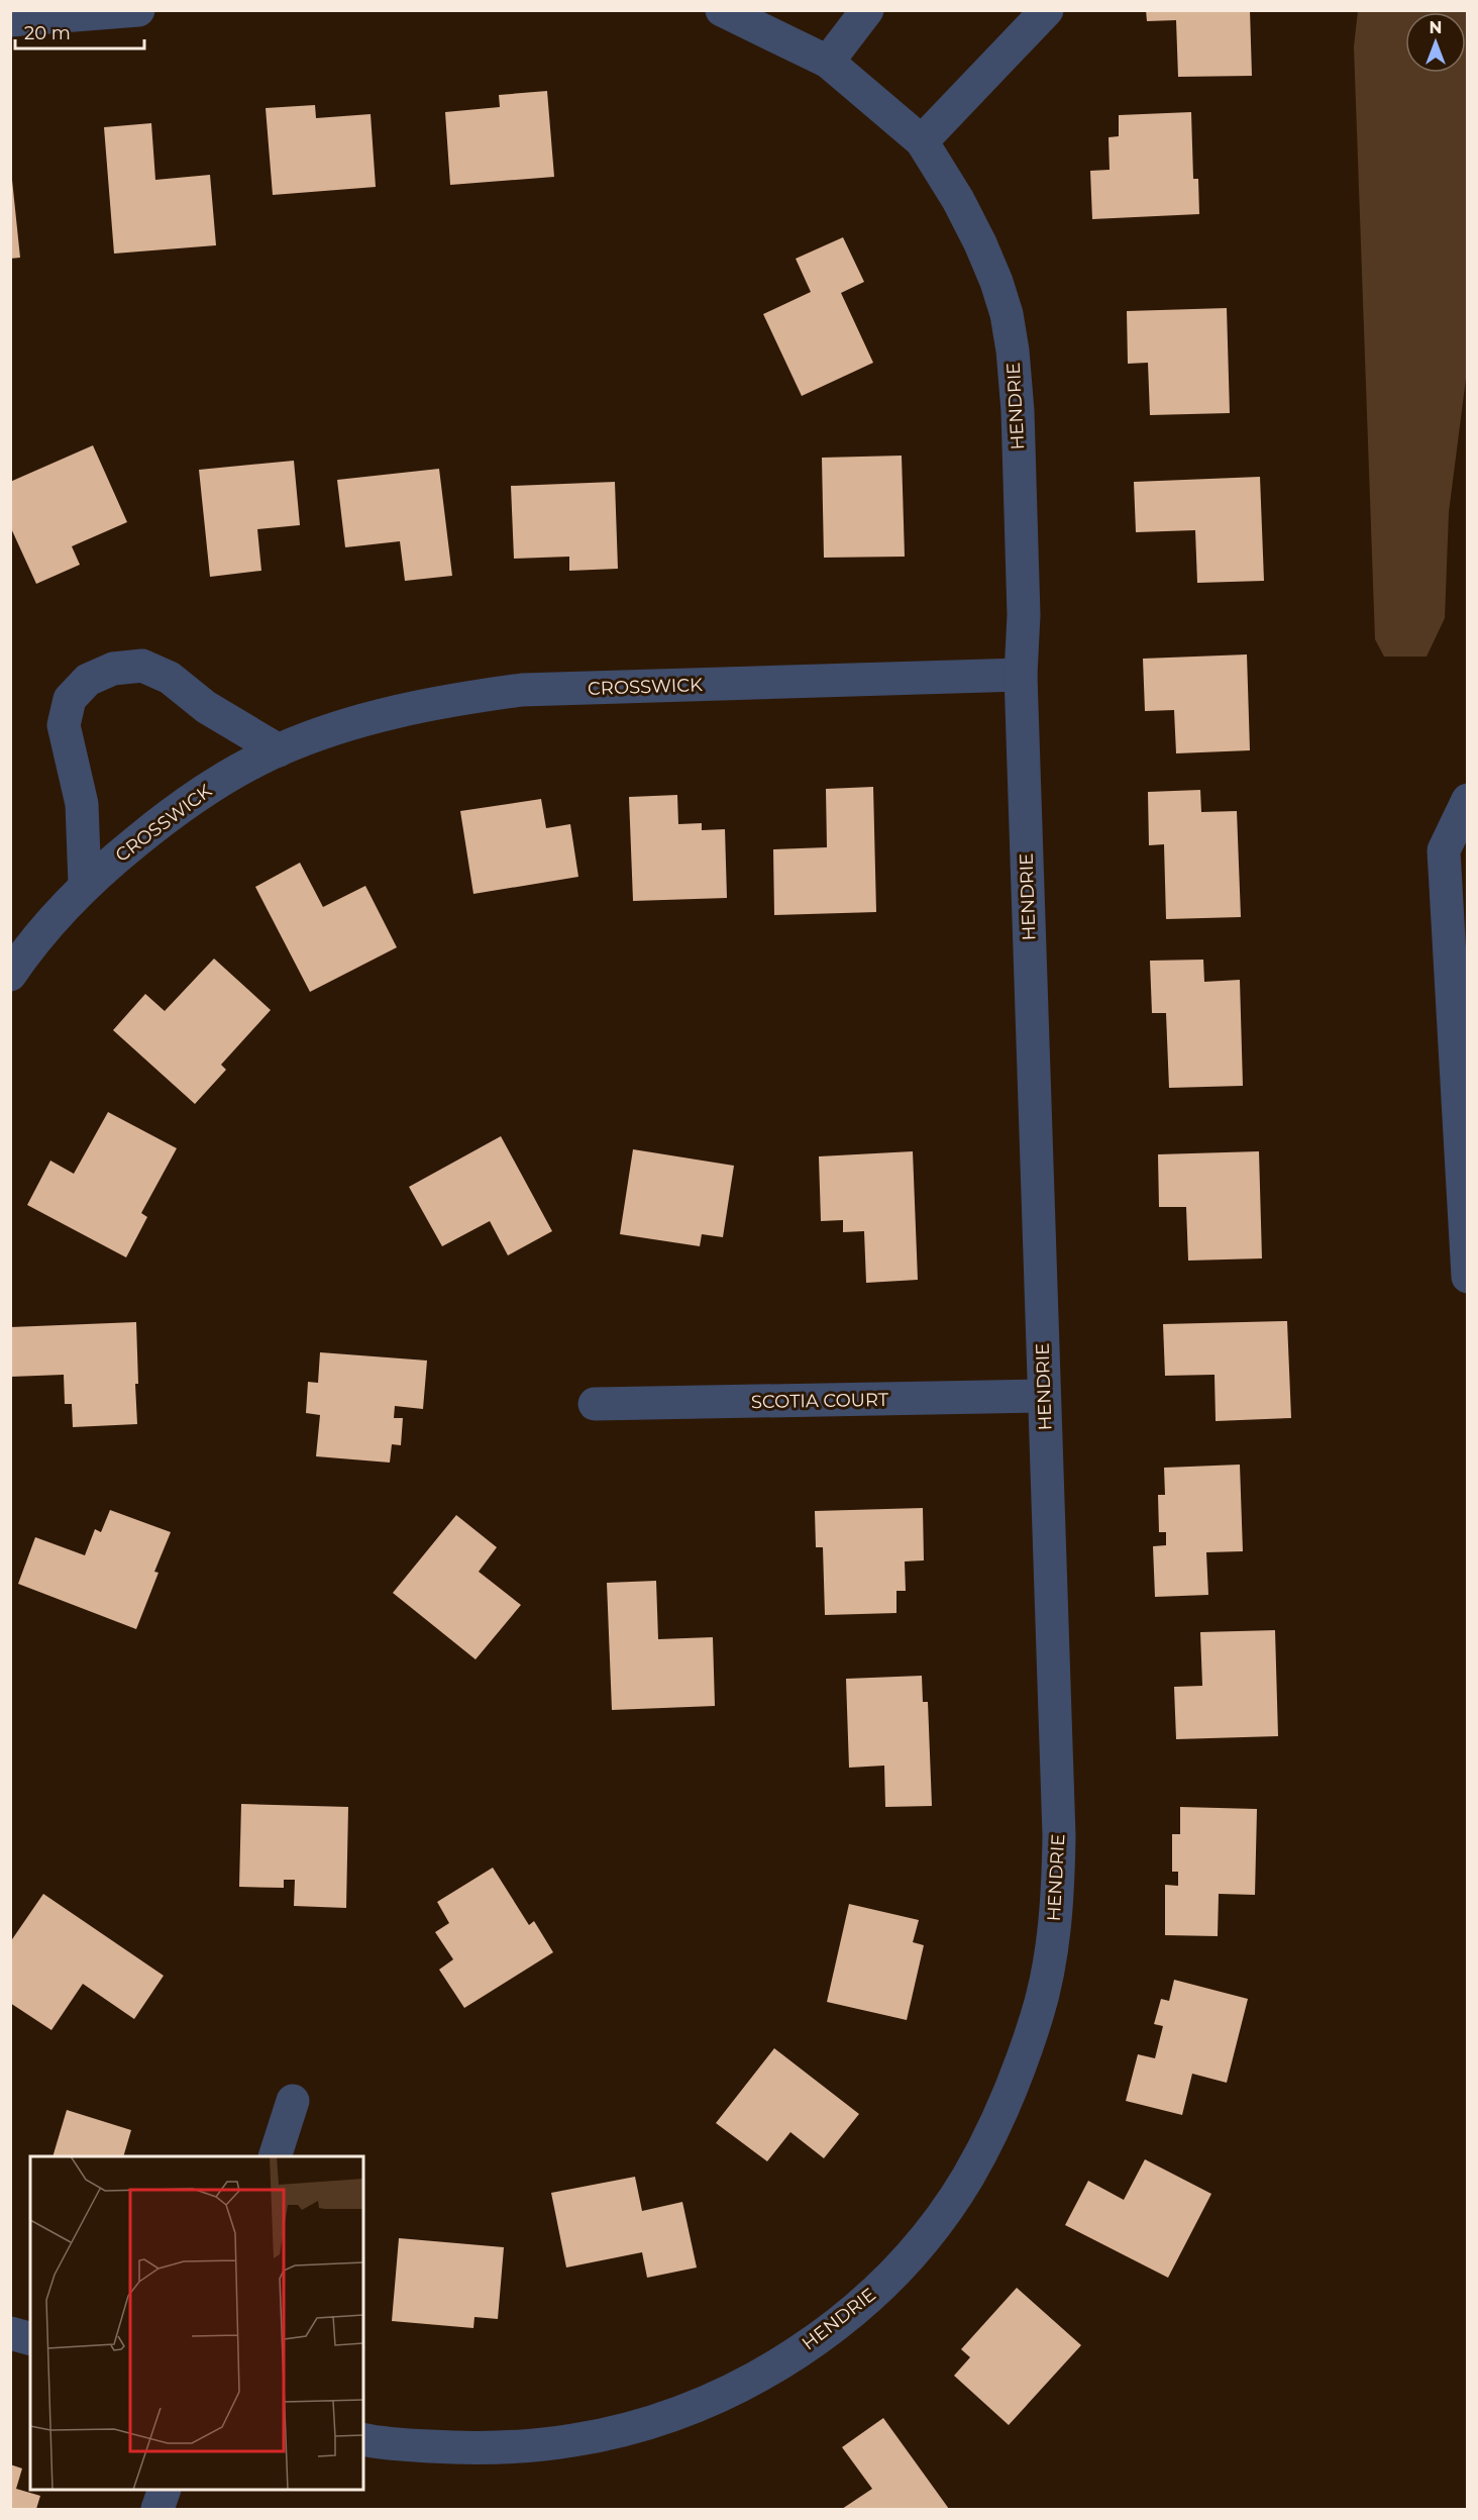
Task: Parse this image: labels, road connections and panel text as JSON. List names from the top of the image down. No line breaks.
{"streets":{"street":["HENDRIE","CROSSWICK","SCOTIA COURT"]},"crossings":[["HENDRIE","CROSSWICK"],["HENDRIE","SCOTIA COURT"]],"scale_bar":"20 m","north":"top"}
